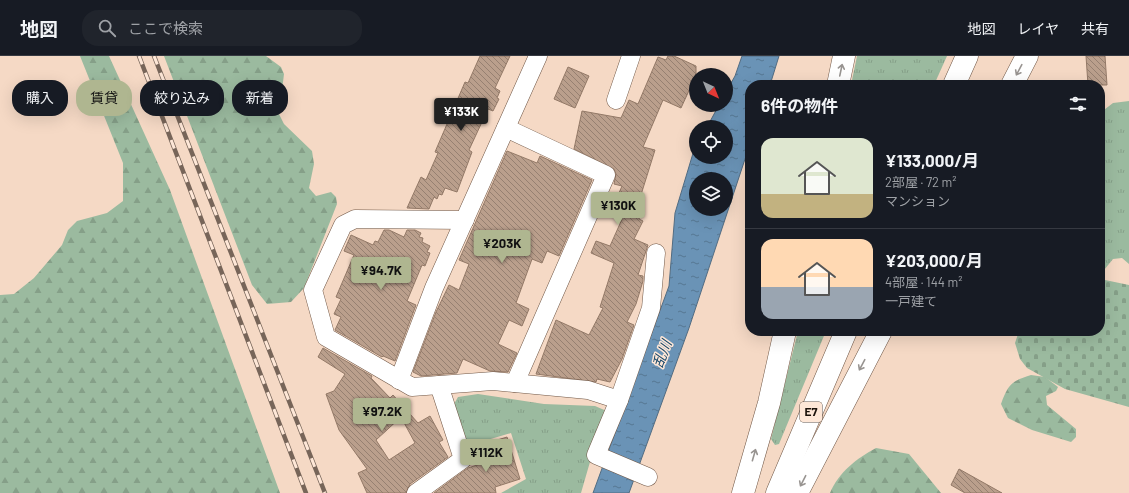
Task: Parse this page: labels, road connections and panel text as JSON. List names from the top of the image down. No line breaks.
{"streets":{"highway":["E7"]},"water":["乱川"],"north":"bottom right","page":{"header":"地図","search":"ここで検索","nav":["地図","レイヤ","共有"],"chip":["購入","賃貸","絞り込み","新着"],"heading":"6件の物件","price":["¥133K","¥130K","¥203K","¥94.7K","¥97.2K","¥112K"],"list":[{"name":"¥133,000/月","note":"2部屋 · 72 m² · マンション"},{"name":"¥203,000/月","note":"4部屋 · 144 m² · 一戸建て"}]}}
